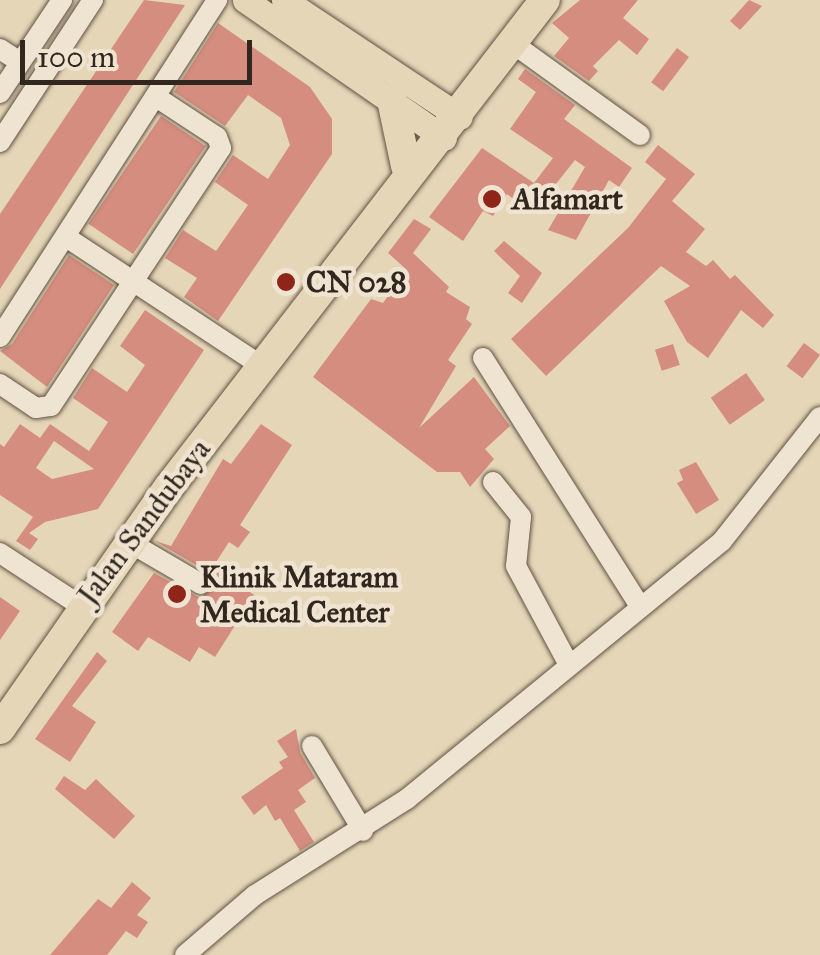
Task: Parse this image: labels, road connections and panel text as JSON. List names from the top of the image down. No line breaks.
{"streets":{"highway":["Jalan Sandubaya"]},"places":["Alfamart","CN 028","Klinik Mataram Medical Center"],"scale_bar":"100 m"}
